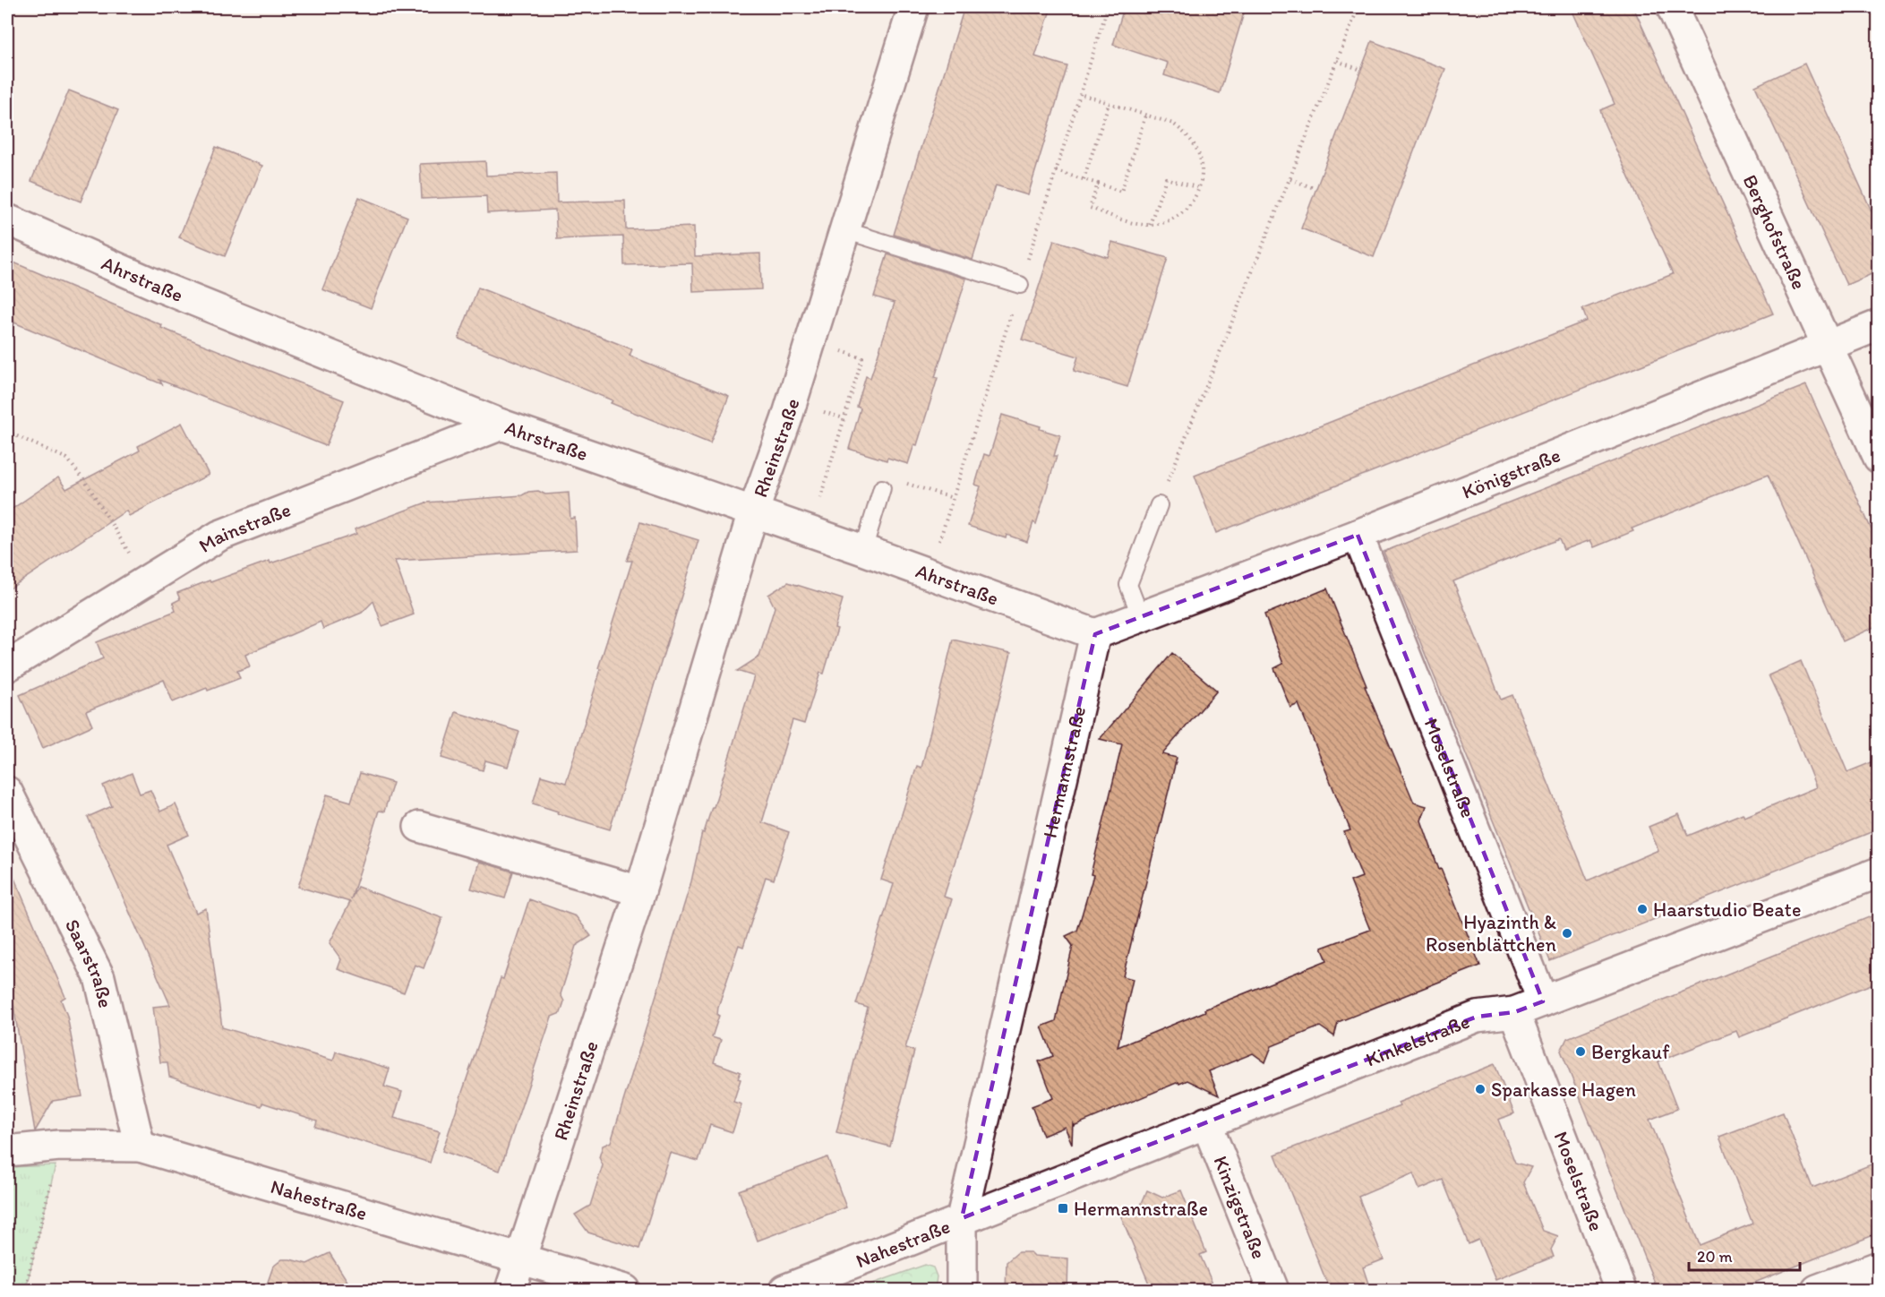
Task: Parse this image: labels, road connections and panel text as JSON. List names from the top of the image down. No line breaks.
{"streets":{"street":["Berghofstraße","Ahrstraße","Rheinstraße","Königstraße","Mainstraße","Moselstraße","Hermannstraße","Saarstraße","Kinkelstraße","Nahestraße","Kinzigstraße"]},"crossings":[["Berghofstraße","Königstraße"],["Ahrstraße","Rheinstraße"],["Ahrstraße","Königstraße"],["Ahrstraße","Mainstraße"],["Ahrstraße","Hermannstraße"],["Rheinstraße","Nahestraße"],["Königstraße","Moselstraße"],["Königstraße","Hermannstraße"],["Moselstraße","Kinkelstraße"],["Hermannstraße","Kinkelstraße"],["Hermannstraße","Nahestraße"],["Saarstraße","Nahestraße"],["Kinkelstraße","Nahestraße"],["Kinkelstraße","Kinzigstraße"]],"places":{"other":["Haarstudio Beate","Hyazinth & Rosenblättchen","Bergkauf","Sparkasse Hagen"],"transit":["Hermannstraße"]},"scale_bar":"20 m"}
